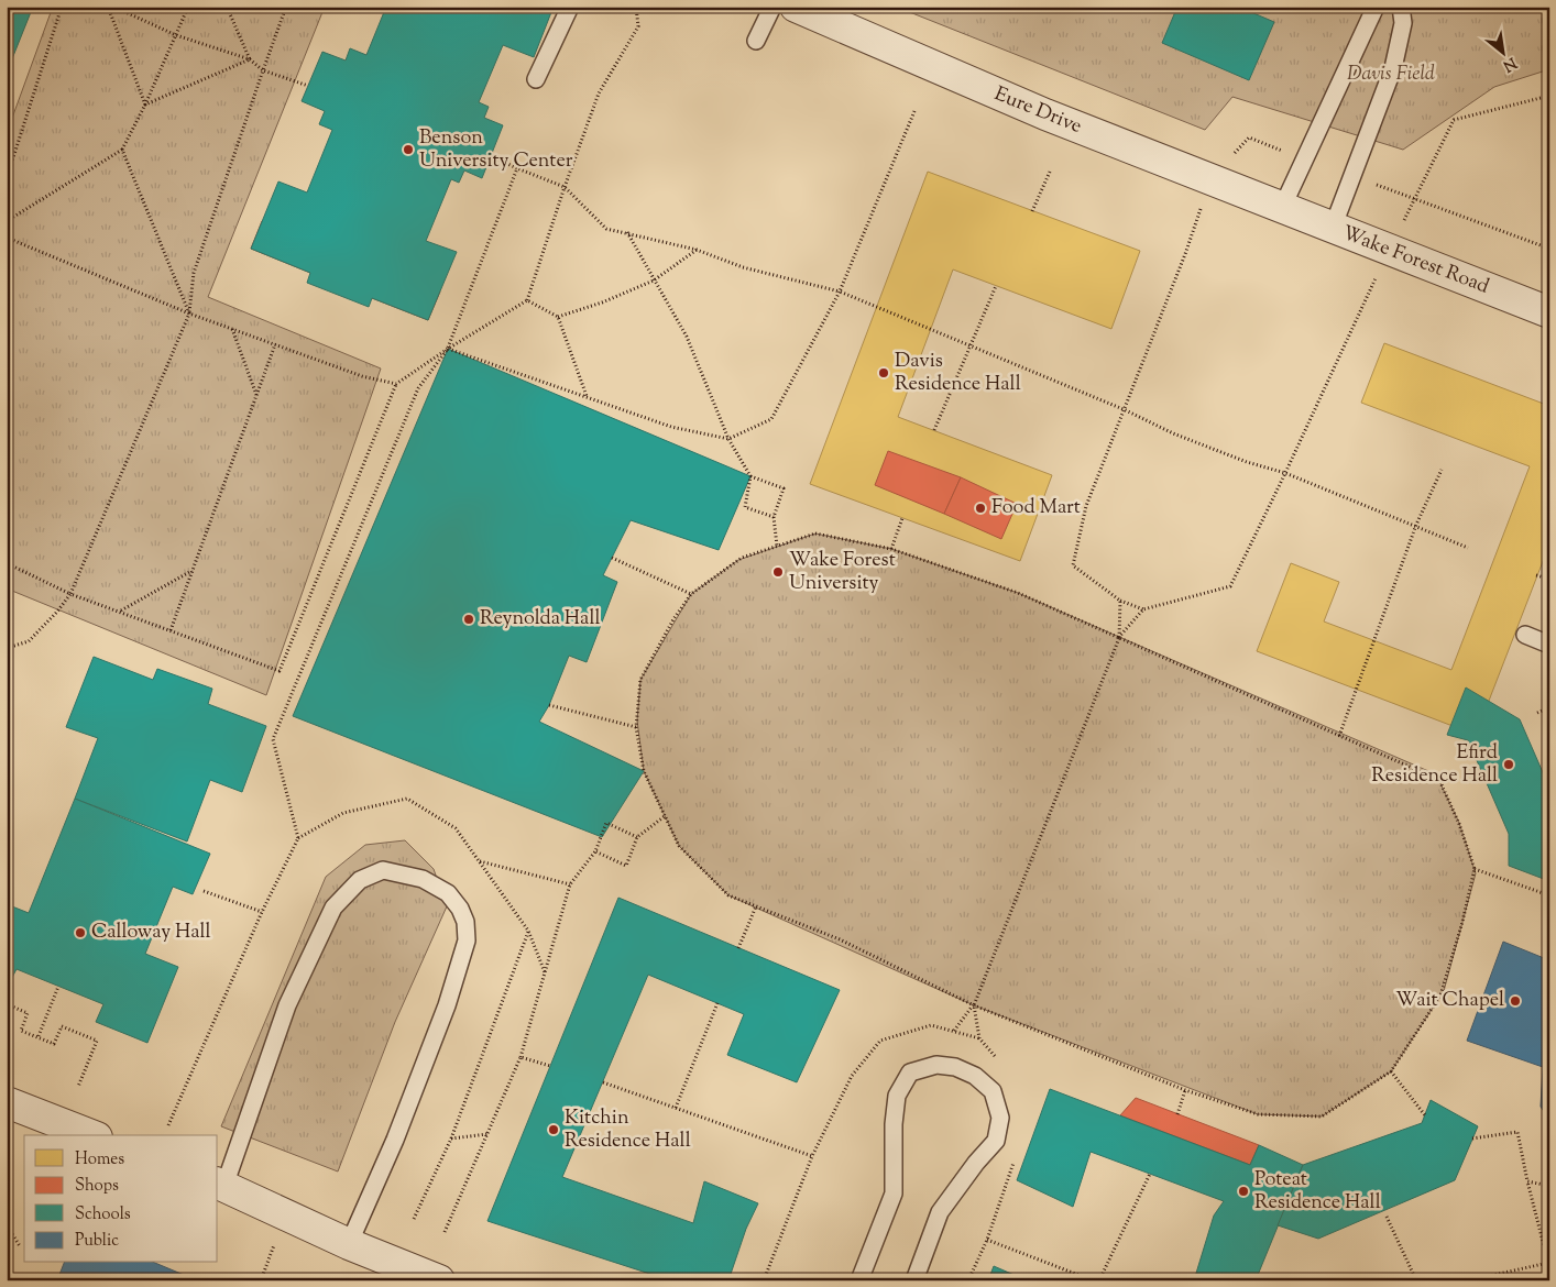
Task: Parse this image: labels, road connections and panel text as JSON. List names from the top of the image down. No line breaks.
{"streets":{"street":["Eure Drive","Wake Forest Road"]},"crossings":[["Eure Drive","Wake Forest Road"]],"parks":["Davis Field"],"places":["Benson University Center","Davis Residence Hall","Food Mart","Wake Forest University","Reynolda Hall","Efird Residence Hall","Calloway Hall","Wait Chapel","Kitchin Residence Hall","Poteat Residence Hall"],"legend":["Homes","Shops","Schools","Public"],"north":"bottom right"}
